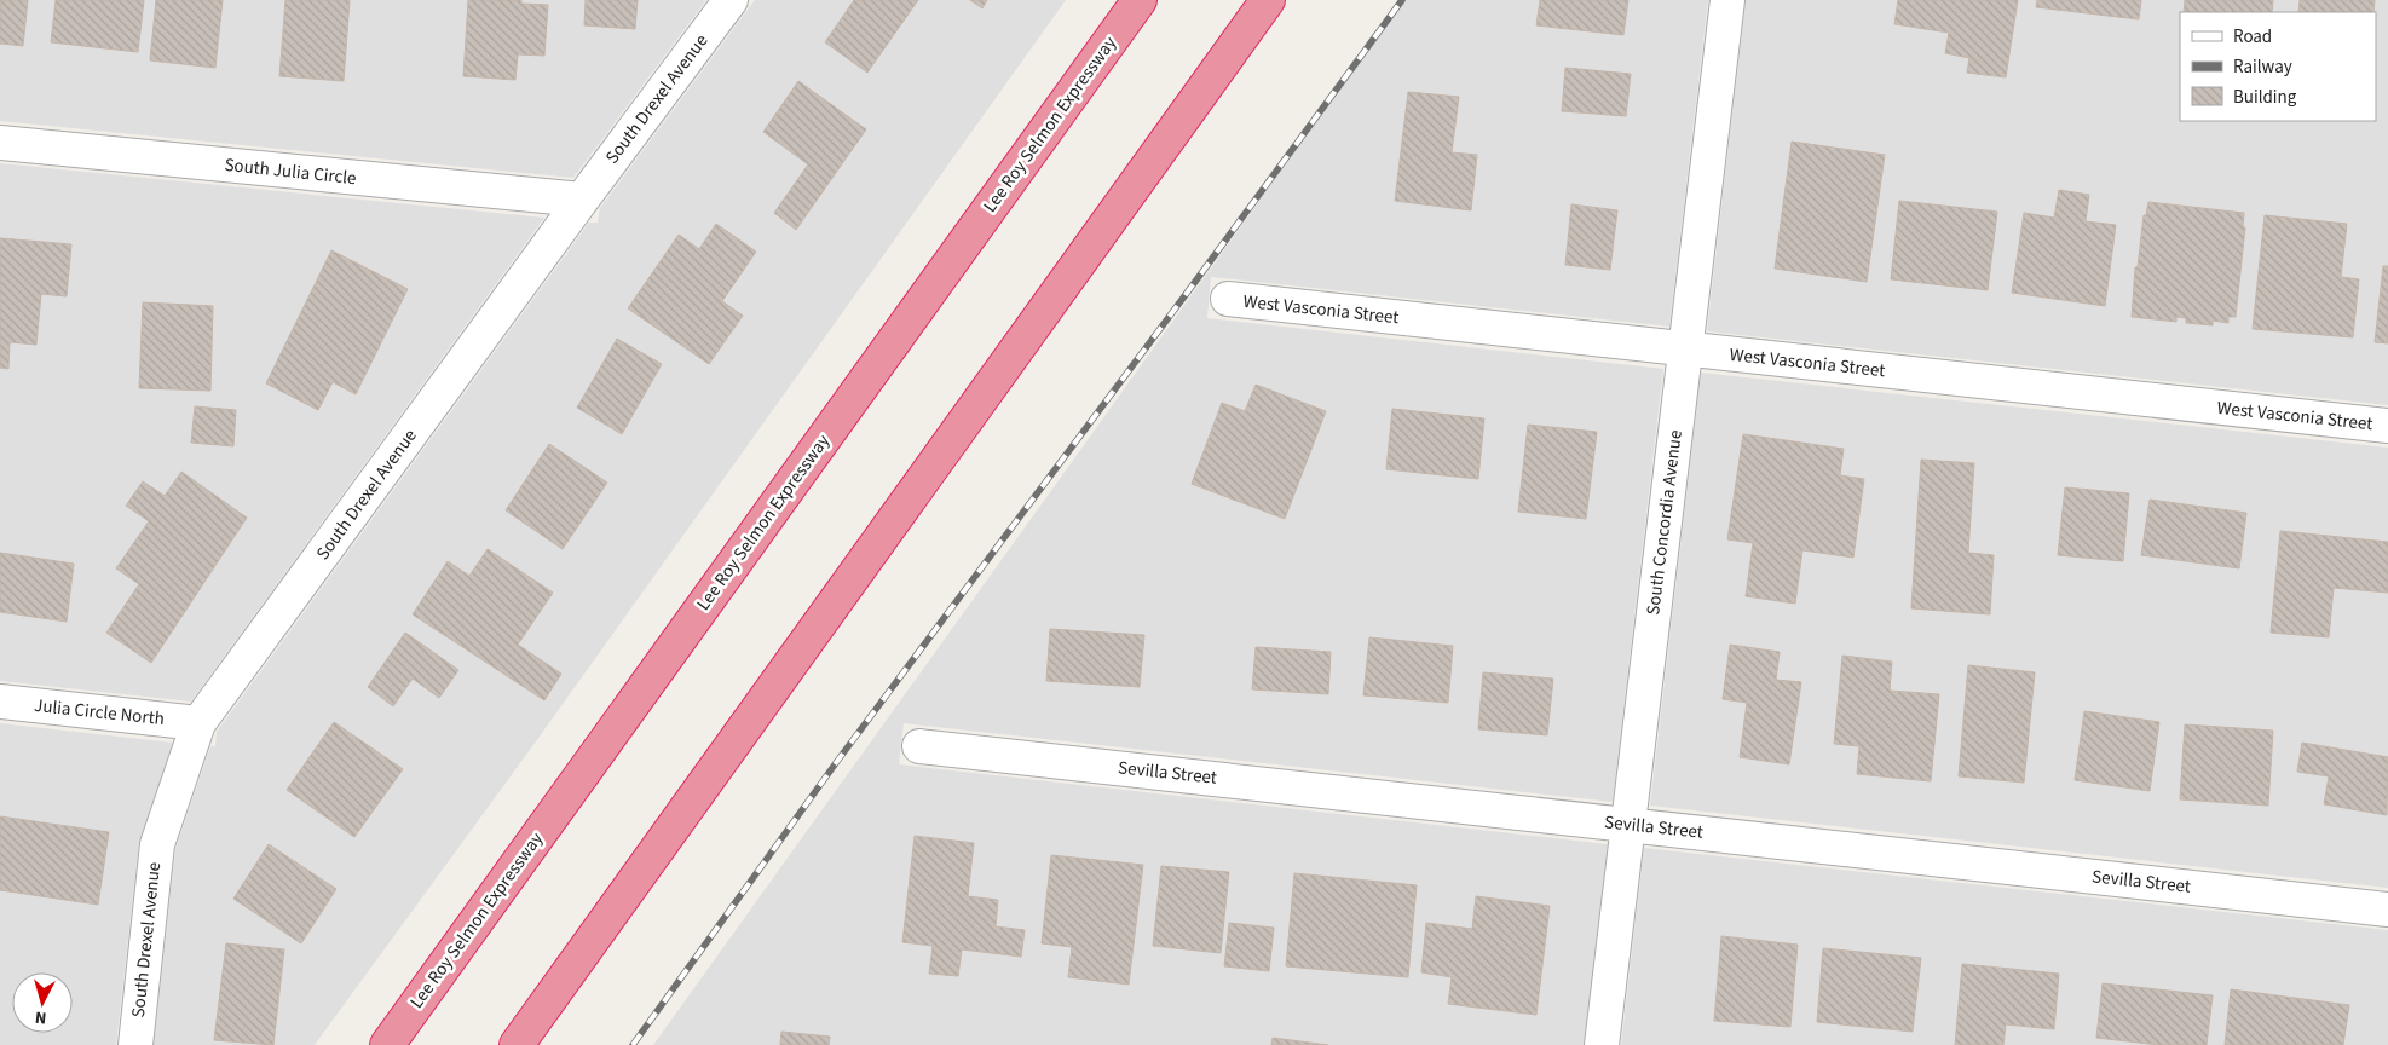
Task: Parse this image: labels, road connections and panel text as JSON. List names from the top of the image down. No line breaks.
{"streets":{"highway":["Lee Roy Selmon Expressway"],"street":["South Drexel Avenue","South Julia Circle","West Vasconia Street","South Concordia Avenue","Julia Circle North","Sevilla Street"]},"crossings":[["South Drexel Avenue","South Julia Circle"],["South Drexel Avenue","Julia Circle North"],["West Vasconia Street","South Concordia Avenue"],["South Concordia Avenue","Sevilla Street"]],"legend":["Road","Railway","Building"],"north":"bottom"}
